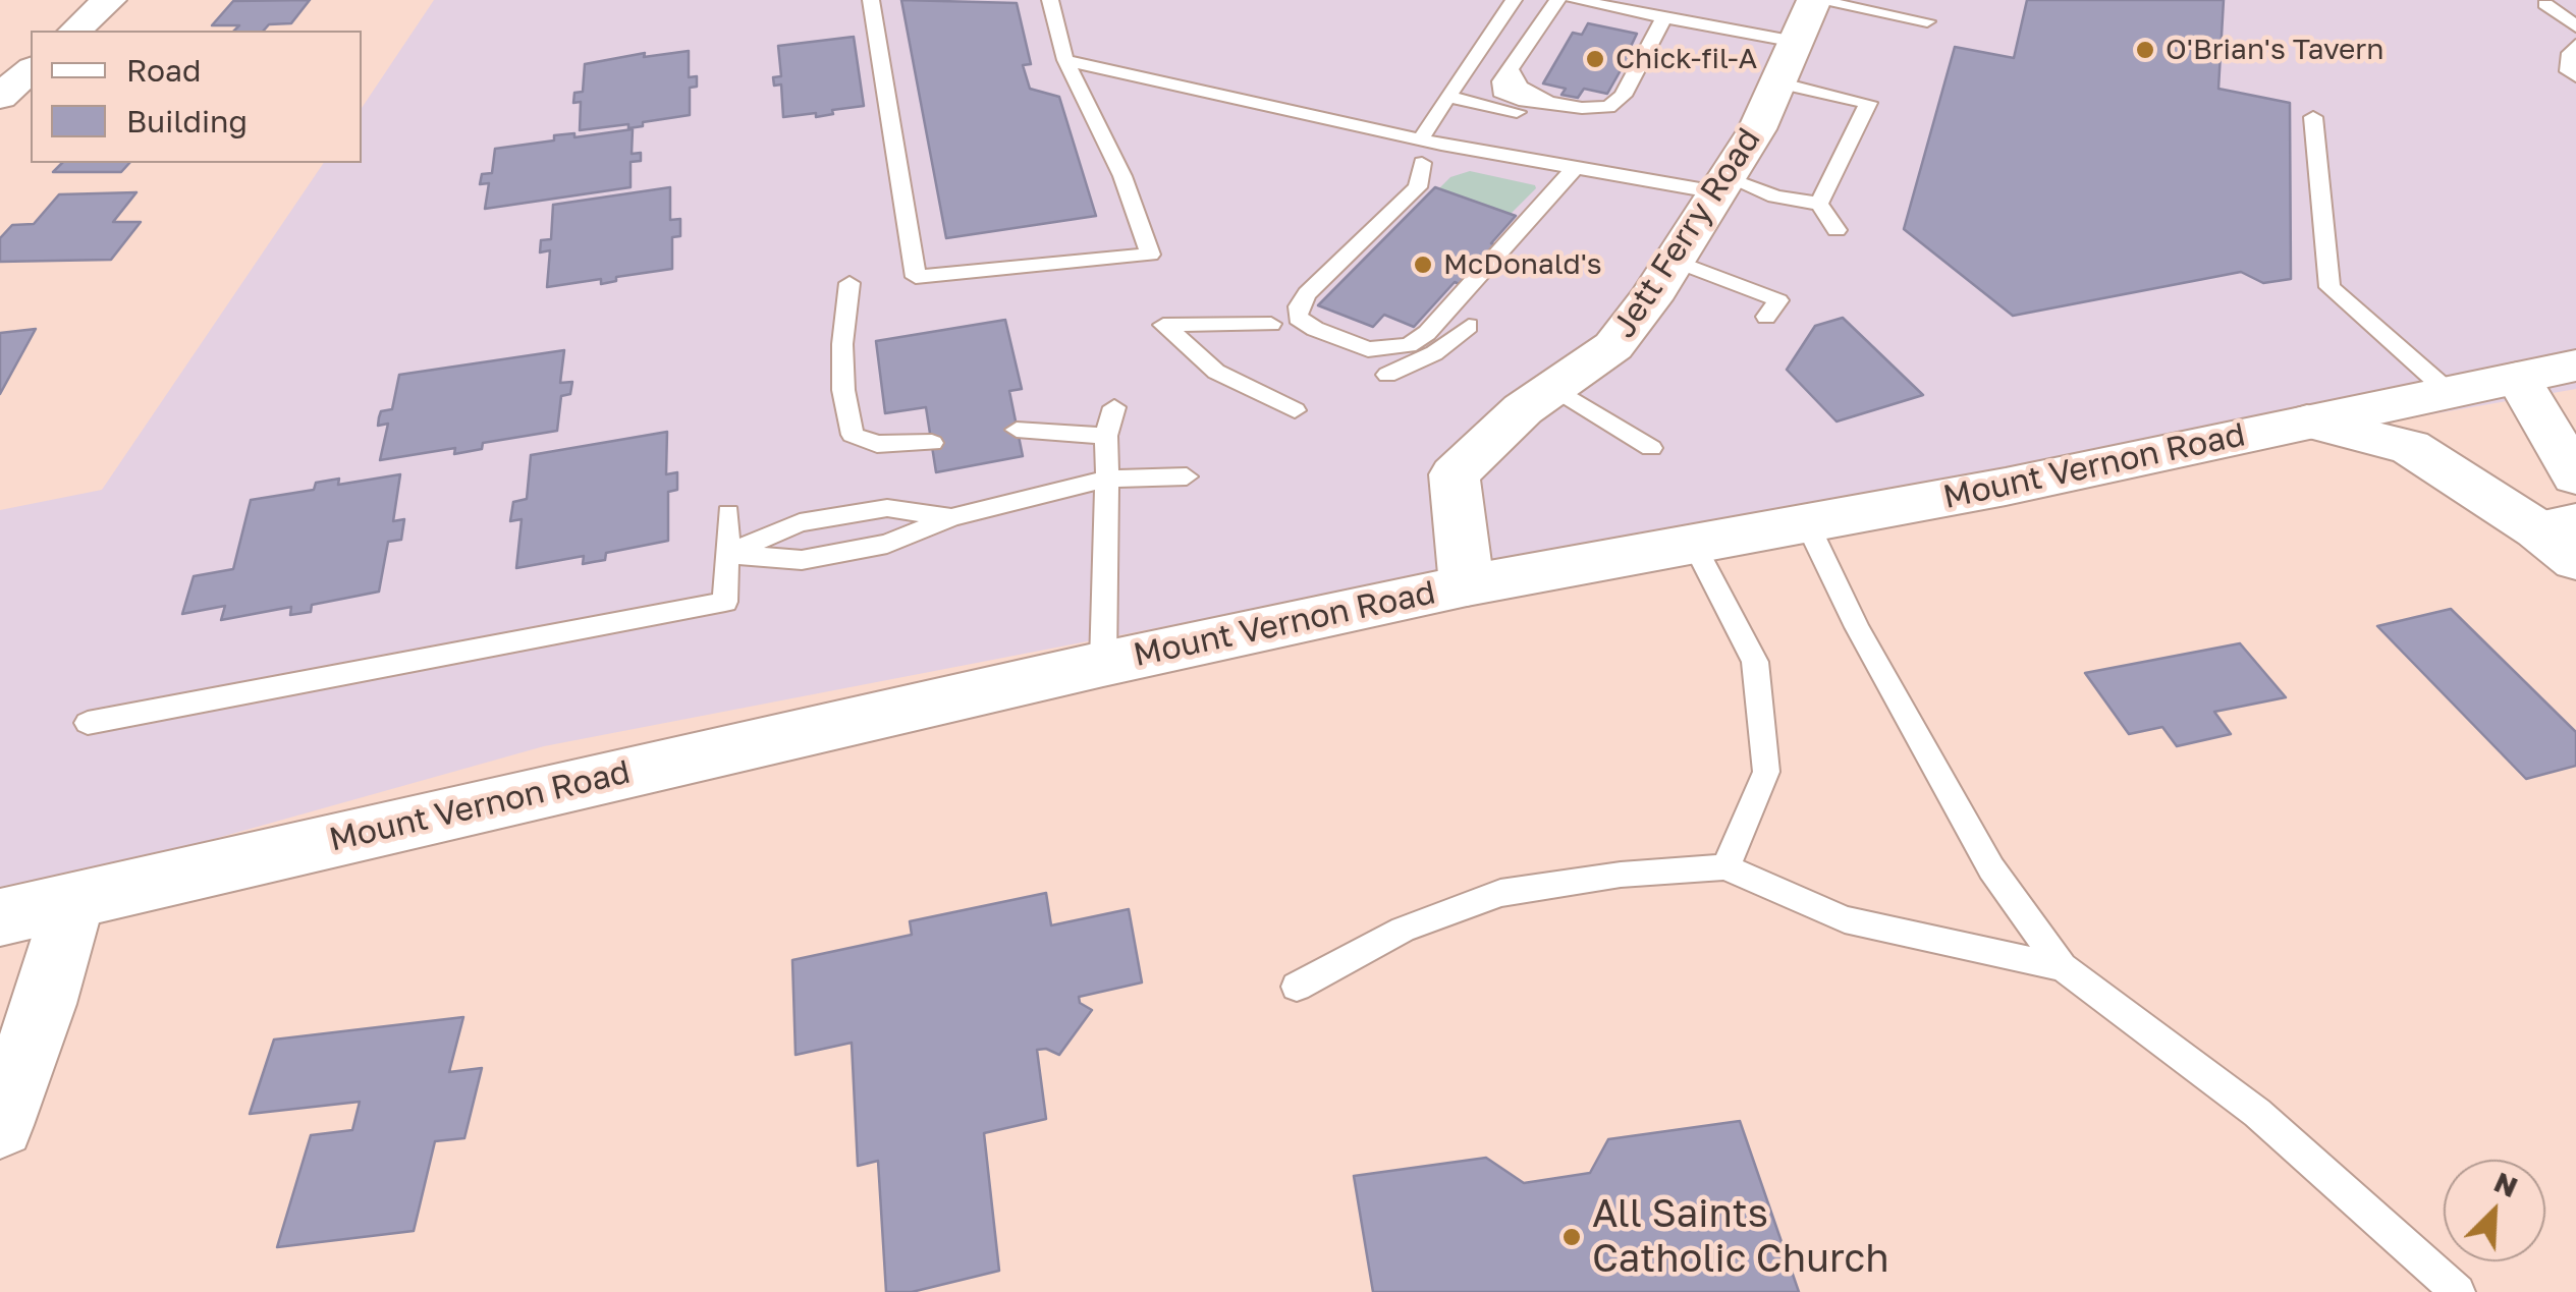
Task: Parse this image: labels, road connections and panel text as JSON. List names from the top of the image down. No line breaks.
{"streets":{"main road":["Jett Ferry Road","Mount Vernon Road"]},"crossings":[["Jett Ferry Road","Mount Vernon Road"]],"places":["O'Brian's Tavern","Chick-fil-A","McDonald's","All Saints Catholic Church"],"legend":["Road","Building"],"north":"top right"}
